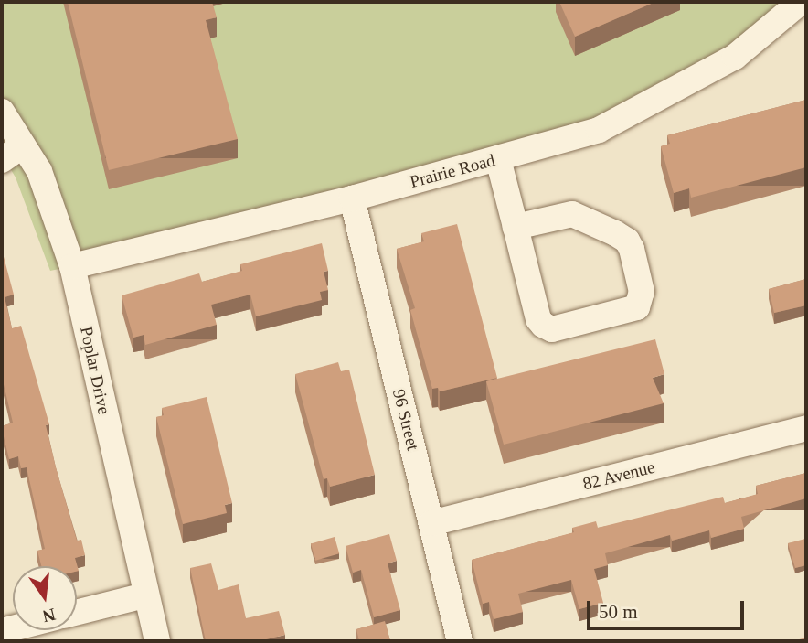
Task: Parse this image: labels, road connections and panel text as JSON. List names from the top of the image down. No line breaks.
{"streets":{"street":["Prairie Road","Poplar Drive","96 Street","82 Avenue"]},"crossings":[["Prairie Road","Poplar Drive"],["Prairie Road","96 Street"],["96 Street","82 Avenue"]],"scale_bar":"50 m","north":"bottom"}
